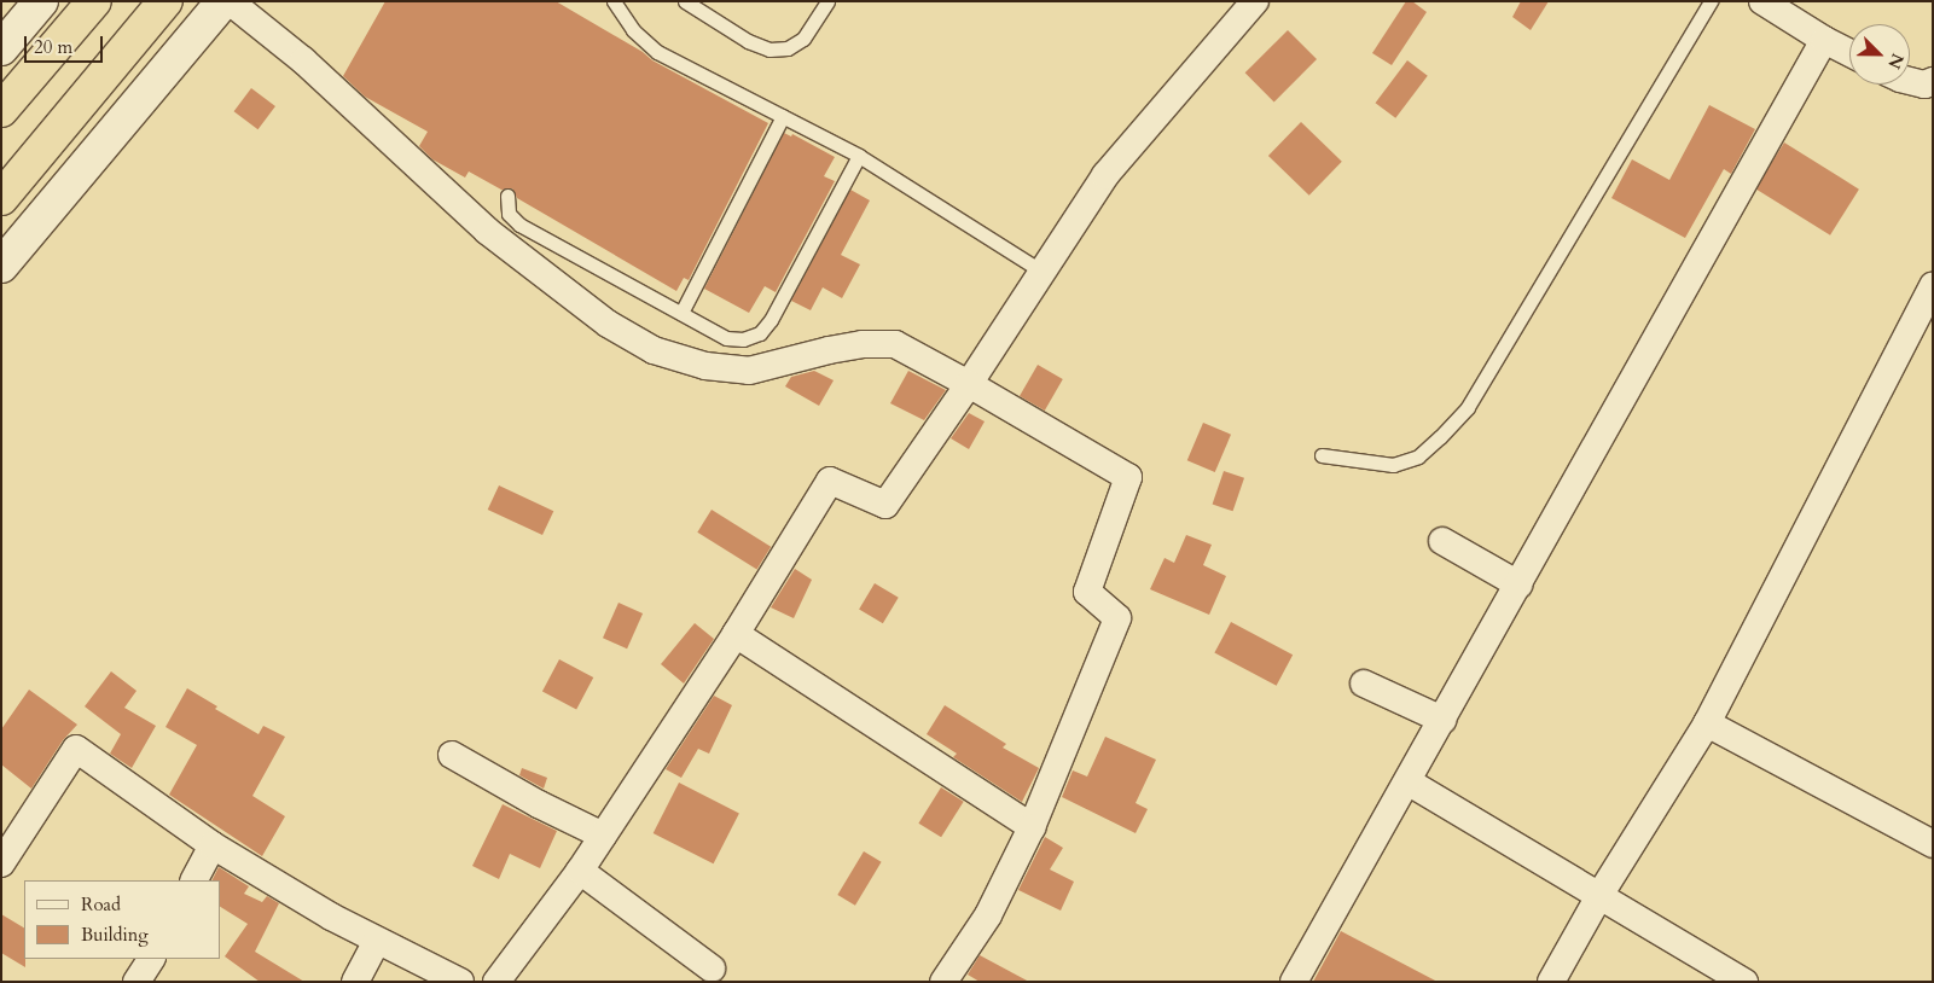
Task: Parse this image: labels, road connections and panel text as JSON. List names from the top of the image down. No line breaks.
{"legend":["Road","Building"],"scale_bar":"20 m","north":"bottom right"}
